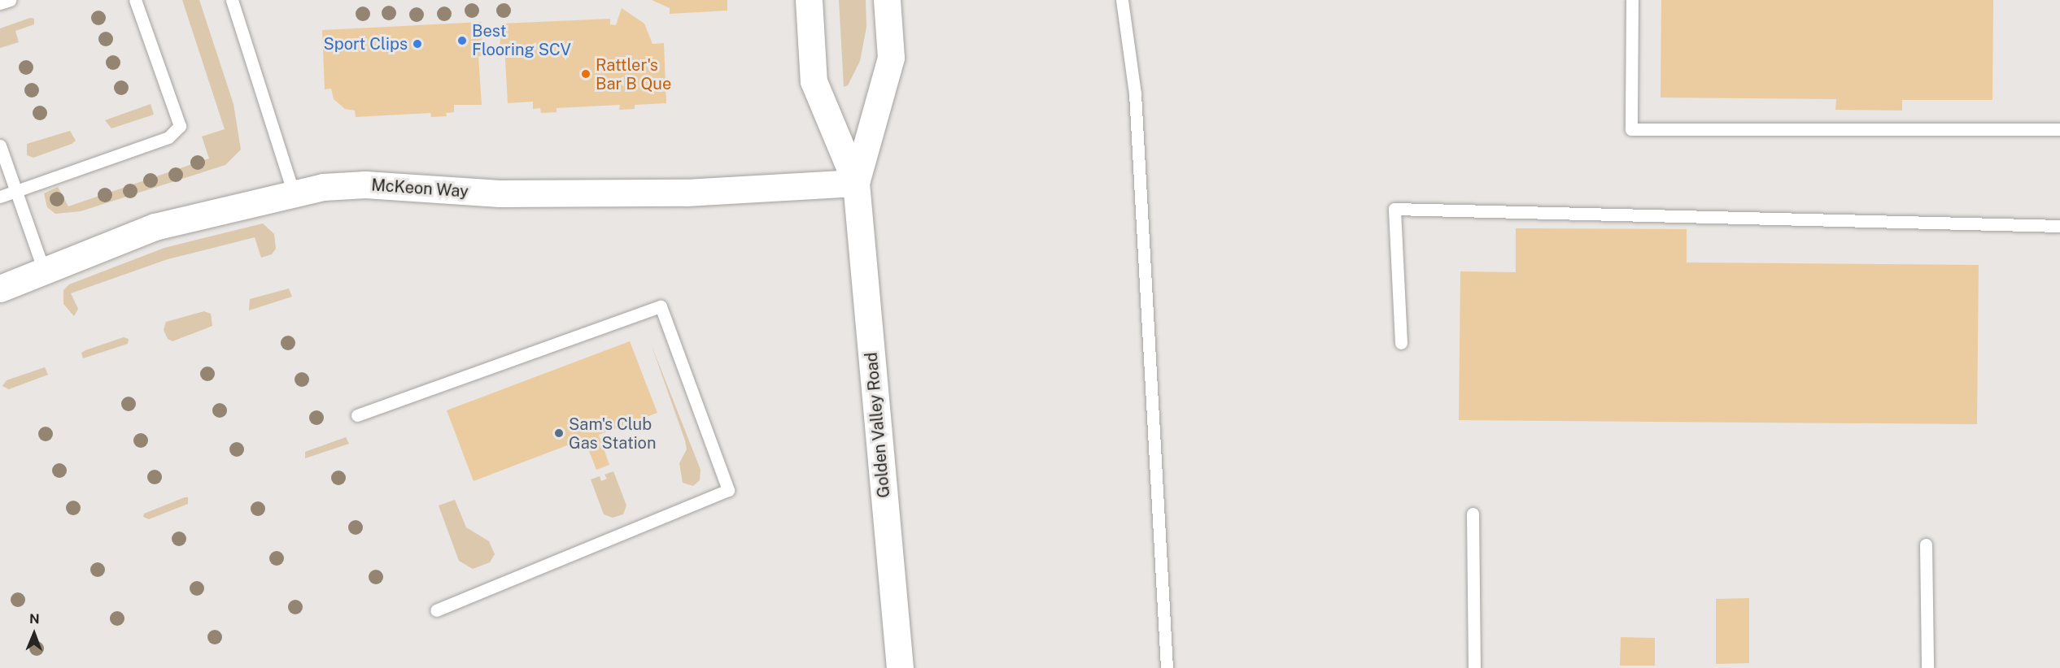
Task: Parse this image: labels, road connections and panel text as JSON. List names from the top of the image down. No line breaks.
{"streets":{"street":["McKeon Way","Golden Valley Road"]},"crossings":[["McKeon Way","Golden Valley Road"]],"places":["Best Flooring SCV","Sport Clips","Rattler's Bar B Que","Sam's Club Gas Station"],"north":"top"}
